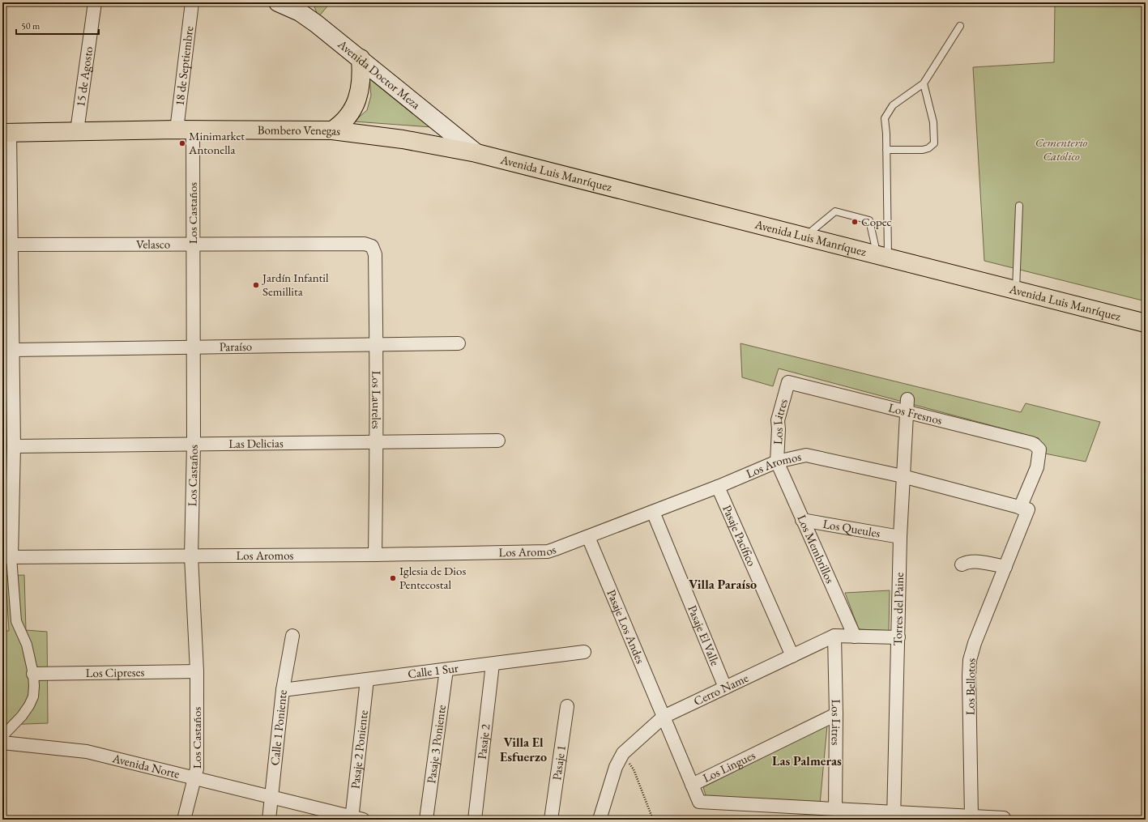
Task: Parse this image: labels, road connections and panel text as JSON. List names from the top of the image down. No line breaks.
{"streets":{"main road":["Avenida Doctor Meza","Bombero Venegas","Avenida Luis Manríquez"],"street":["18 de Septiembre","15 de Agosto","Los Castaños","Velasco","Paraíso","Los Laureles","Los Fresnos","Los Litres","Las Delicias","Los Aromos","Los Queules","Pasaje Pacífico","Los Membrillos","Torres del Paine","Pasaje Los Andes","Pasaje El Valle","Calle 1 Sur","Los Cipreses","Los Bellotos","Cerro Name","Calle 1 Poniente","Pasaje 2","Pasaje 3 Poniente","Pasaje 2 Poniente","Pasaje 1","Avenida Norte","Los Lingues"]},"crossings":[["18 de Septiembre","Bombero Venegas"],["18 de Septiembre","Los Castaños"],["Avenida Doctor Meza","Bombero Venegas"],["Avenida Doctor Meza","Avenida Luis Manríquez"],["15 de Agosto","Bombero Venegas"],["Bombero Venegas","Avenida Luis Manríquez"],["Bombero Venegas","Los Castaños"],["Los Castaños","Velasco"],["Los Castaños","Paraíso"],["Los Castaños","Las Delicias"],["Los Castaños","Los Aromos"],["Los Castaños","Los Cipreses"],["Los Castaños","Avenida Norte"],["Velasco","Los Laureles"],["Paraíso","Los Laureles"],["Los Laureles","Las Delicias"],["Los Laureles","Los Aromos"],["Los Fresnos","Los Litres"],["Los Fresnos","Torres del Paine"],["Los Fresnos","Los Bellotos"],["Los Litres","Los Aromos"],["Los Litres","Los Membrillos"],["Los Litres","Pasaje Los Andes"],["Los Litres","Cerro Name"],["Los Litres","Los Lingues"],["Los Aromos","Pasaje Pacífico"],["Los Aromos","Los Membrillos"],["Los Aromos","Torres del Paine"],["Los Aromos","Pasaje Los Andes"],["Los Aromos","Pasaje El Valle"],["Los Aromos","Los Bellotos"],["Los Queules","Los Membrillos"],["Los Queules","Torres del Paine"],["Pasaje Pacífico","Cerro Name"],["Los Membrillos","Cerro Name"],["Torres del Paine","Cerro Name"],["Pasaje Los Andes","Cerro Name"],["Pasaje Los Andes","Los Lingues"],["Pasaje El Valle","Cerro Name"],["Calle 1 Sur","Calle 1 Poniente"],["Calle 1 Sur","Pasaje 2"],["Calle 1 Sur","Pasaje 3 Poniente"],["Calle 1 Sur","Pasaje 2 Poniente"],["Calle 1 Poniente","Avenida Norte"],["Pasaje 2 Poniente","Avenida Norte"]],"districts":["Villa Paraíso","Villa El Esfuerzo","Las Palmeras"],"parks":["Cementerio Católico"],"places":["Minimarket Antonella","Copec","Jardín Infantil Semillita","Iglesia de Dios Pentecostal"],"scale_bar":"50 m"}
